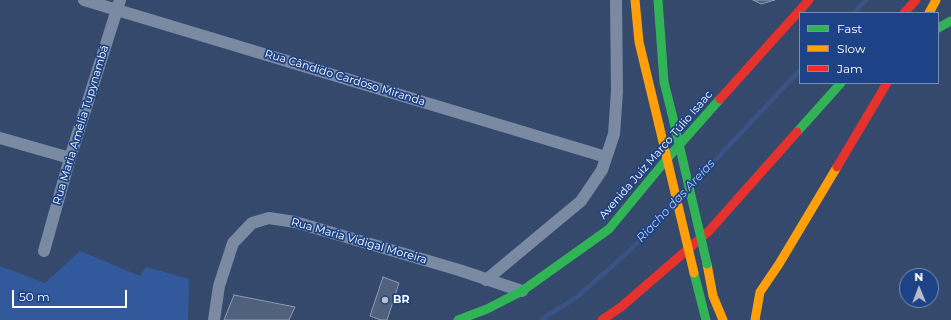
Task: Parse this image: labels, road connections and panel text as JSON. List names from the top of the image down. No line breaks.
{"streets":{"main road":["Avenida Juiz Marco Túlio Isaac"],"street":["Rua Cândido Cardoso Miranda","Rua Maria Amélia Tupynambá","Rua Maria Vidigal Moreira"]},"crossings":[["Rua Cândido Cardoso Miranda","Rua Maria Amélia Tupynambá"],["Avenida Juiz Marco Túlio Isaac","Rua Maria Vidigal Moreira"]],"water":["Riacho das Areias"],"places":["BR"],"legend":["Fast","Slow","Jam"],"scale_bar":"50 m","north":"top"}
